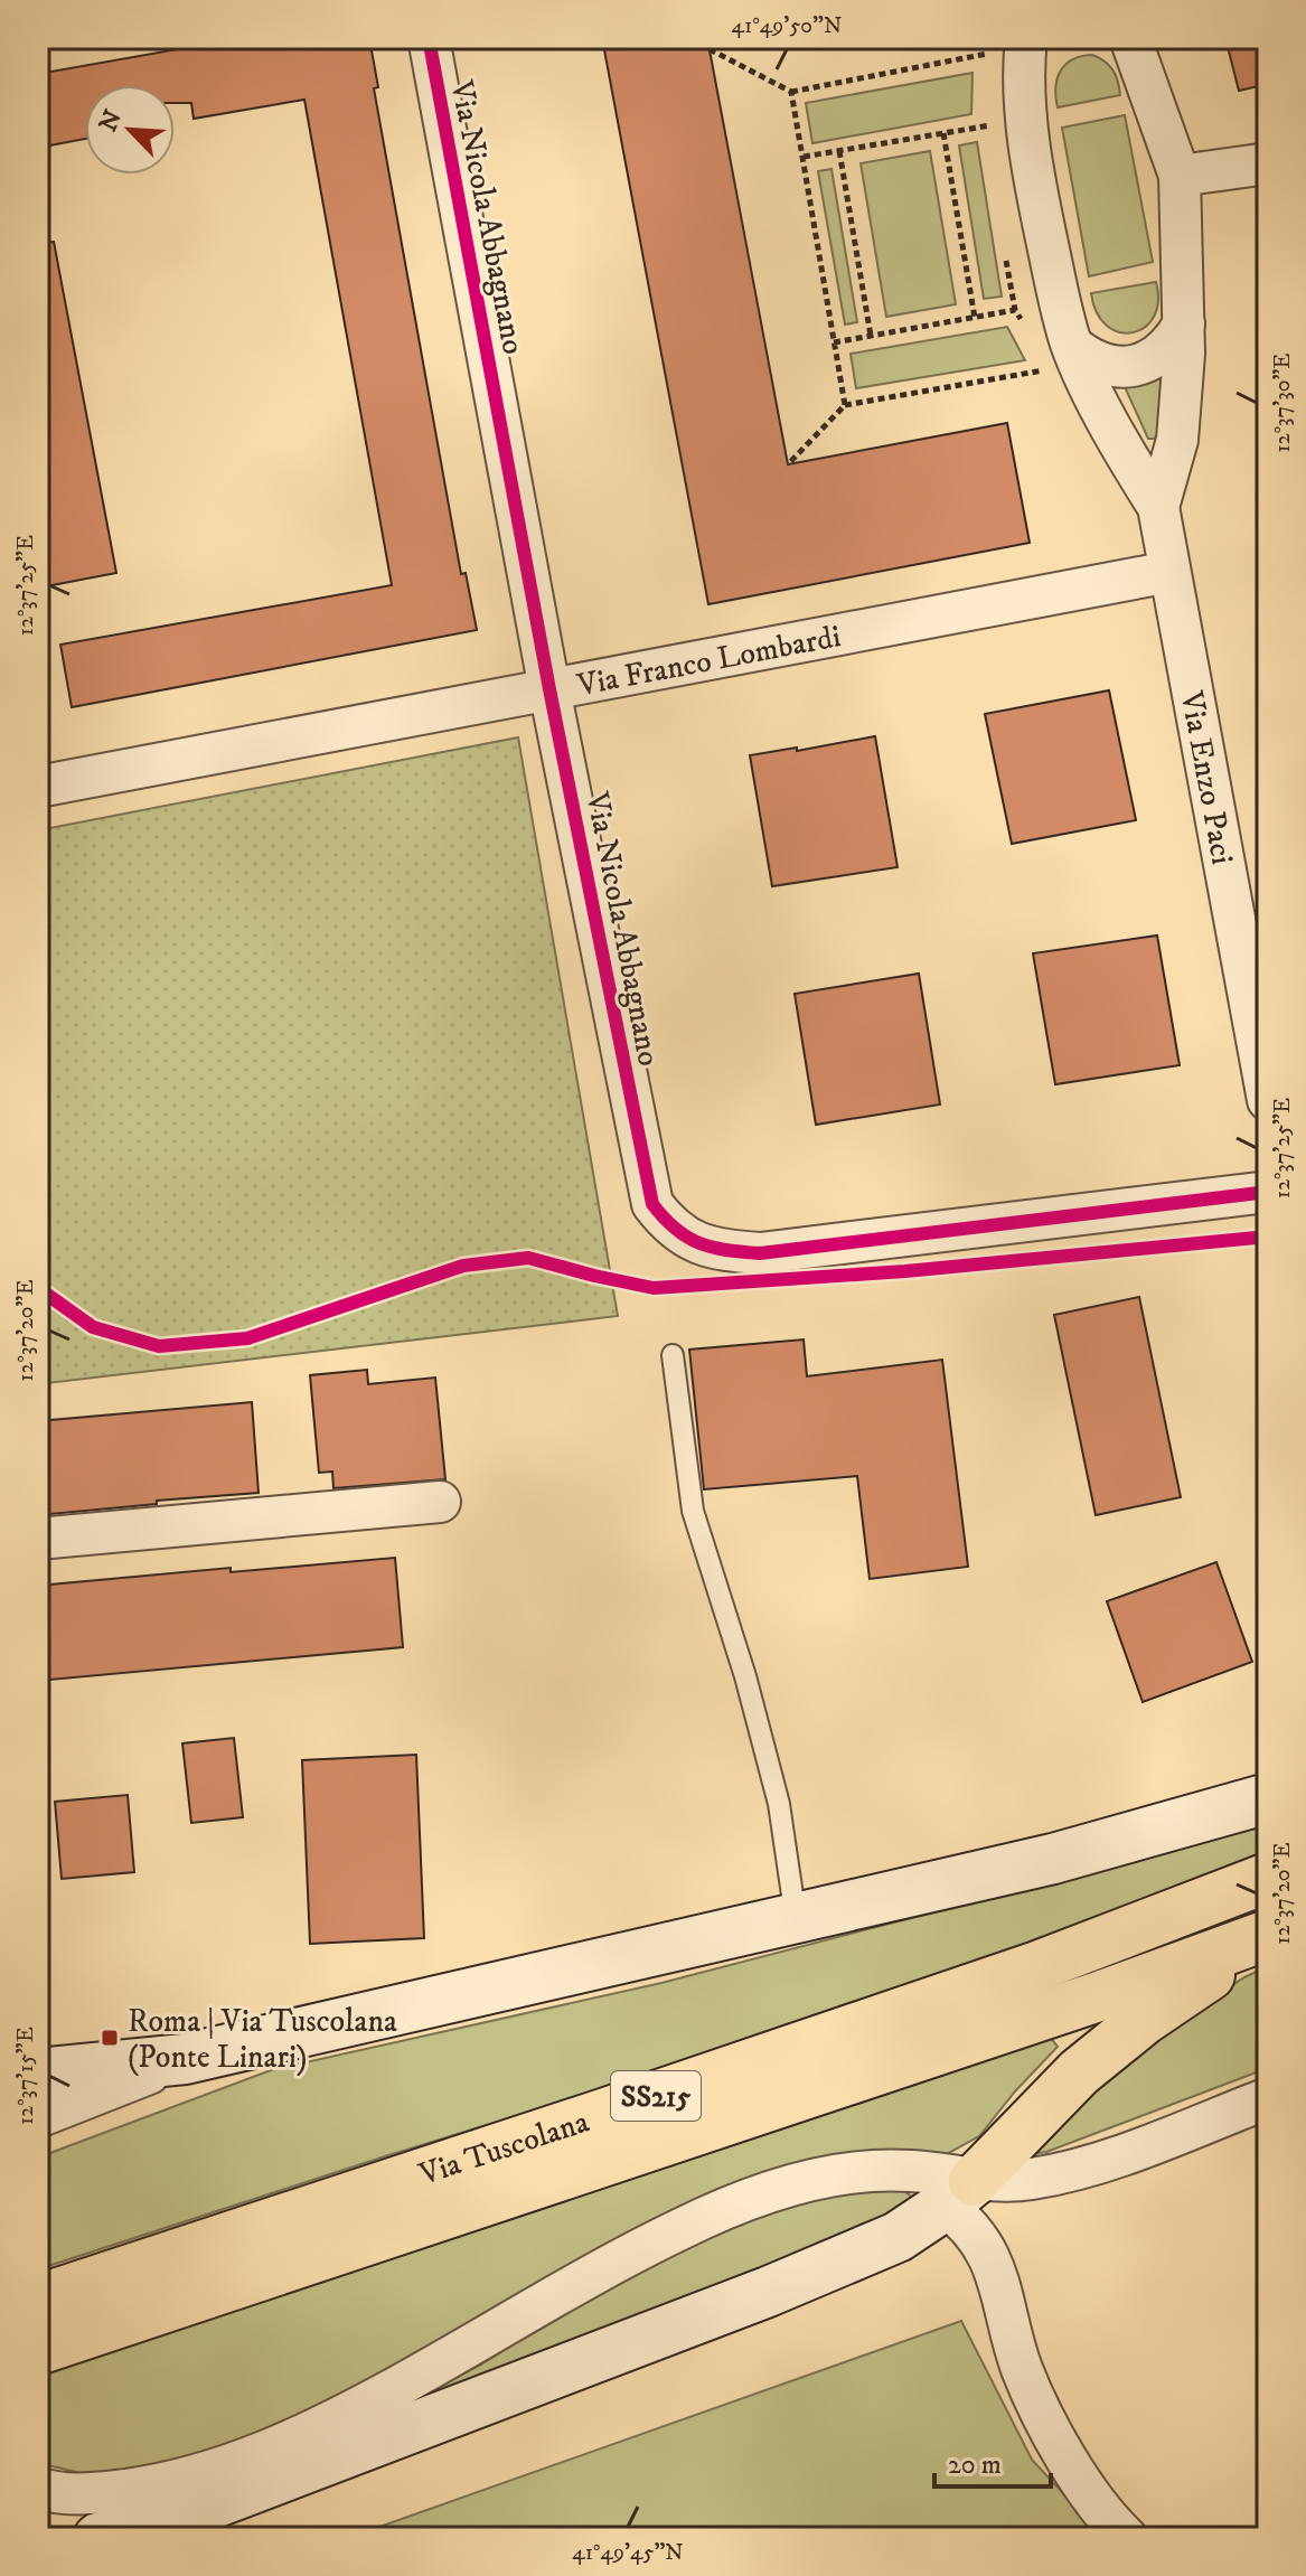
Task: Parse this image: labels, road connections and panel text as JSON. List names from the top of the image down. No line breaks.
{"streets":{"main road":["SS215","Via Tuscolana"],"street":["Via Nicola Abbagnano","Via Franco Lombardi","Via Enzo Paci"]},"crossings":[["Via Nicola Abbagnano","Via Franco Lombardi"],["Via Franco Lombardi","Via Enzo Paci"]],"places":{"transit":["Roma | Via Tuscolana (Ponte Linari)"]},"scale_bar":"20 m","north":"top left","coordinates":["41°49'50\"N","12°37'30\"E","12°37'25\"E","12°37'20\"E","12°37'15\"E","41°49'45\"N"]}
